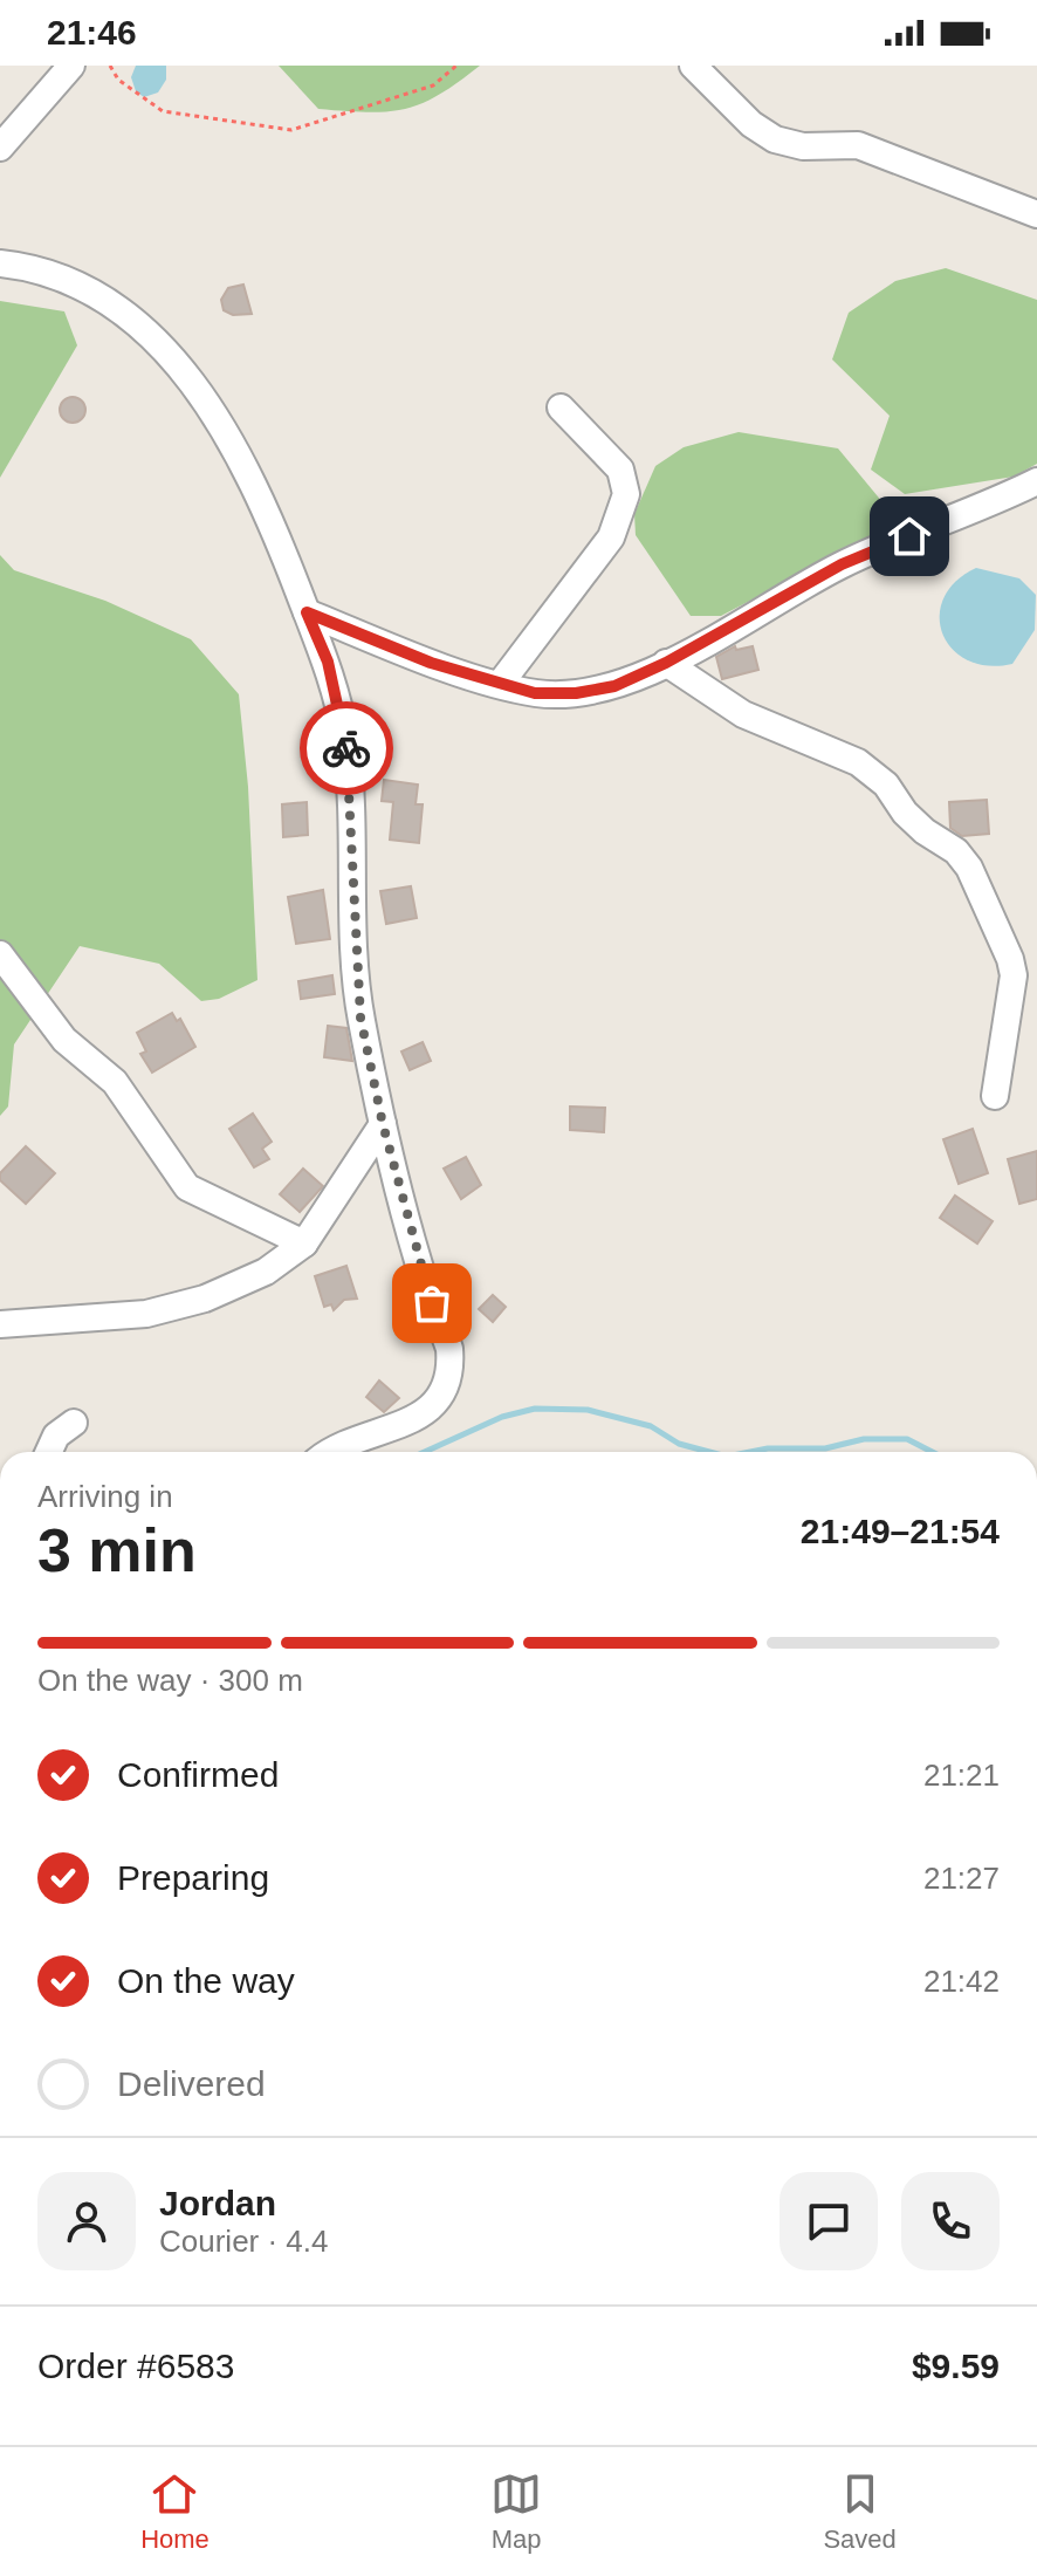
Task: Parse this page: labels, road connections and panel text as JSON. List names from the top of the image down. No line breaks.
{"page":{"status":"21:46","heading":["3 min","Arriving in","21:49–21:54"],"panel":["Jordan","Courier · 4.4","Order #6583","$9.59"],"bar":"On the way · 300 m","list":[["Confirmed","21:21"],["Preparing","21:27"],["On the way","21:42"],"Delivered"],"tabs":["Home","Map","Saved"]}}
